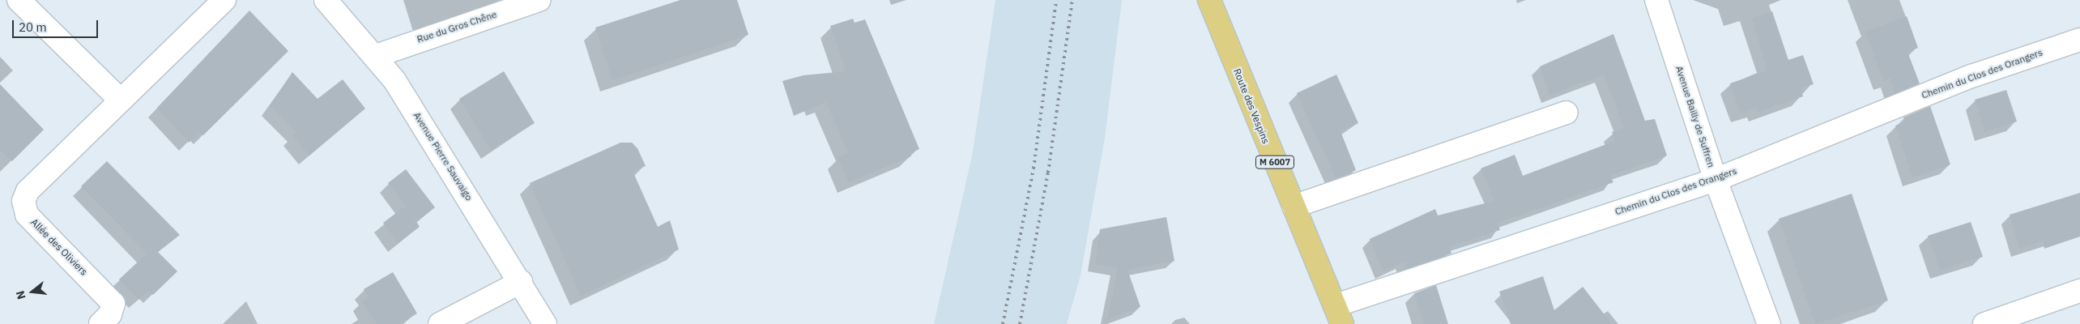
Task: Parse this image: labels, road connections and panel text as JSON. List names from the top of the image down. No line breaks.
{"streets":{"main road":["Route des Vespins","M 6007"],"street":["Rue du Gros Chêne","Chemin du Clos des Orangers","Avenue Bailly de Suffren","Avenue Pierre Sauvaigo","Allée des Oliviers"]},"crossings":[["Rue du Gros Chêne","Avenue Pierre Sauvaigo"],["Chemin du Clos des Orangers","Route des Vespins"],["Chemin du Clos des Orangers","Avenue Bailly de Suffren"]],"scale_bar":"20 m","north":"left"}
